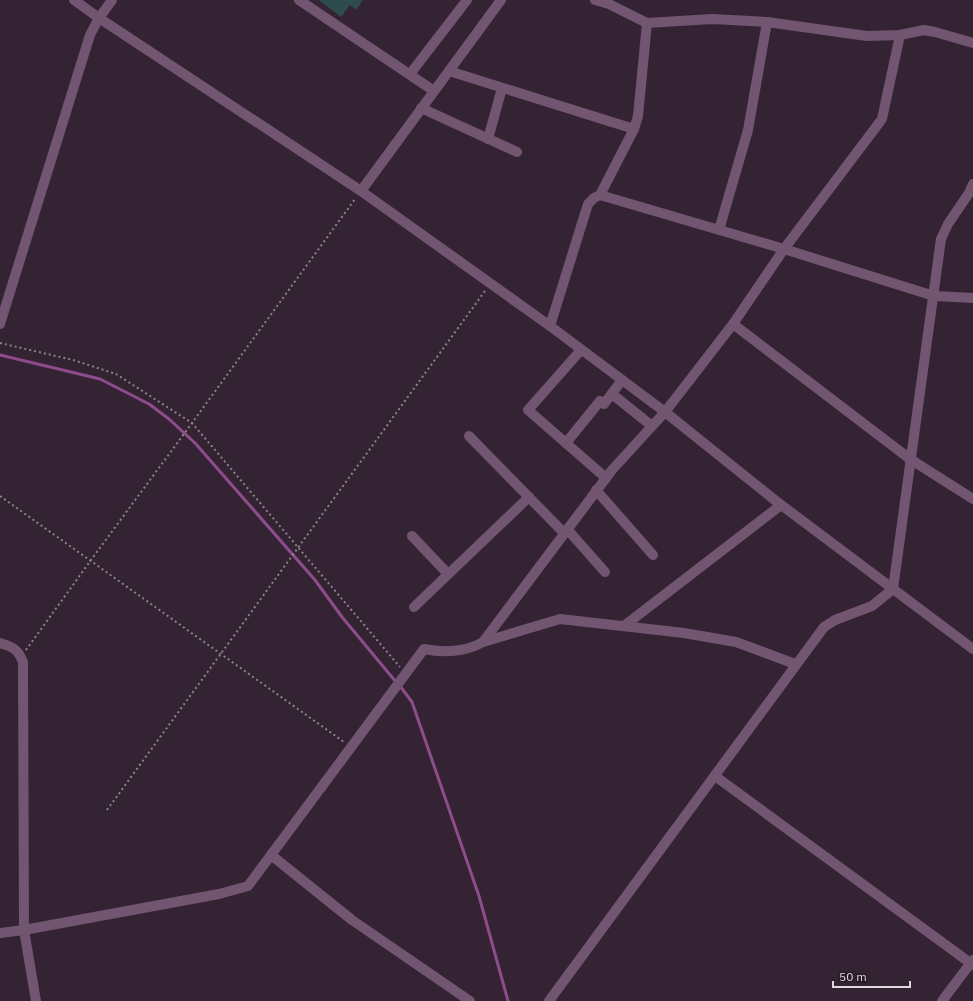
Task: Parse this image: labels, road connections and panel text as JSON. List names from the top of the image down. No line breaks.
{"scale_bar":"50 m"}
